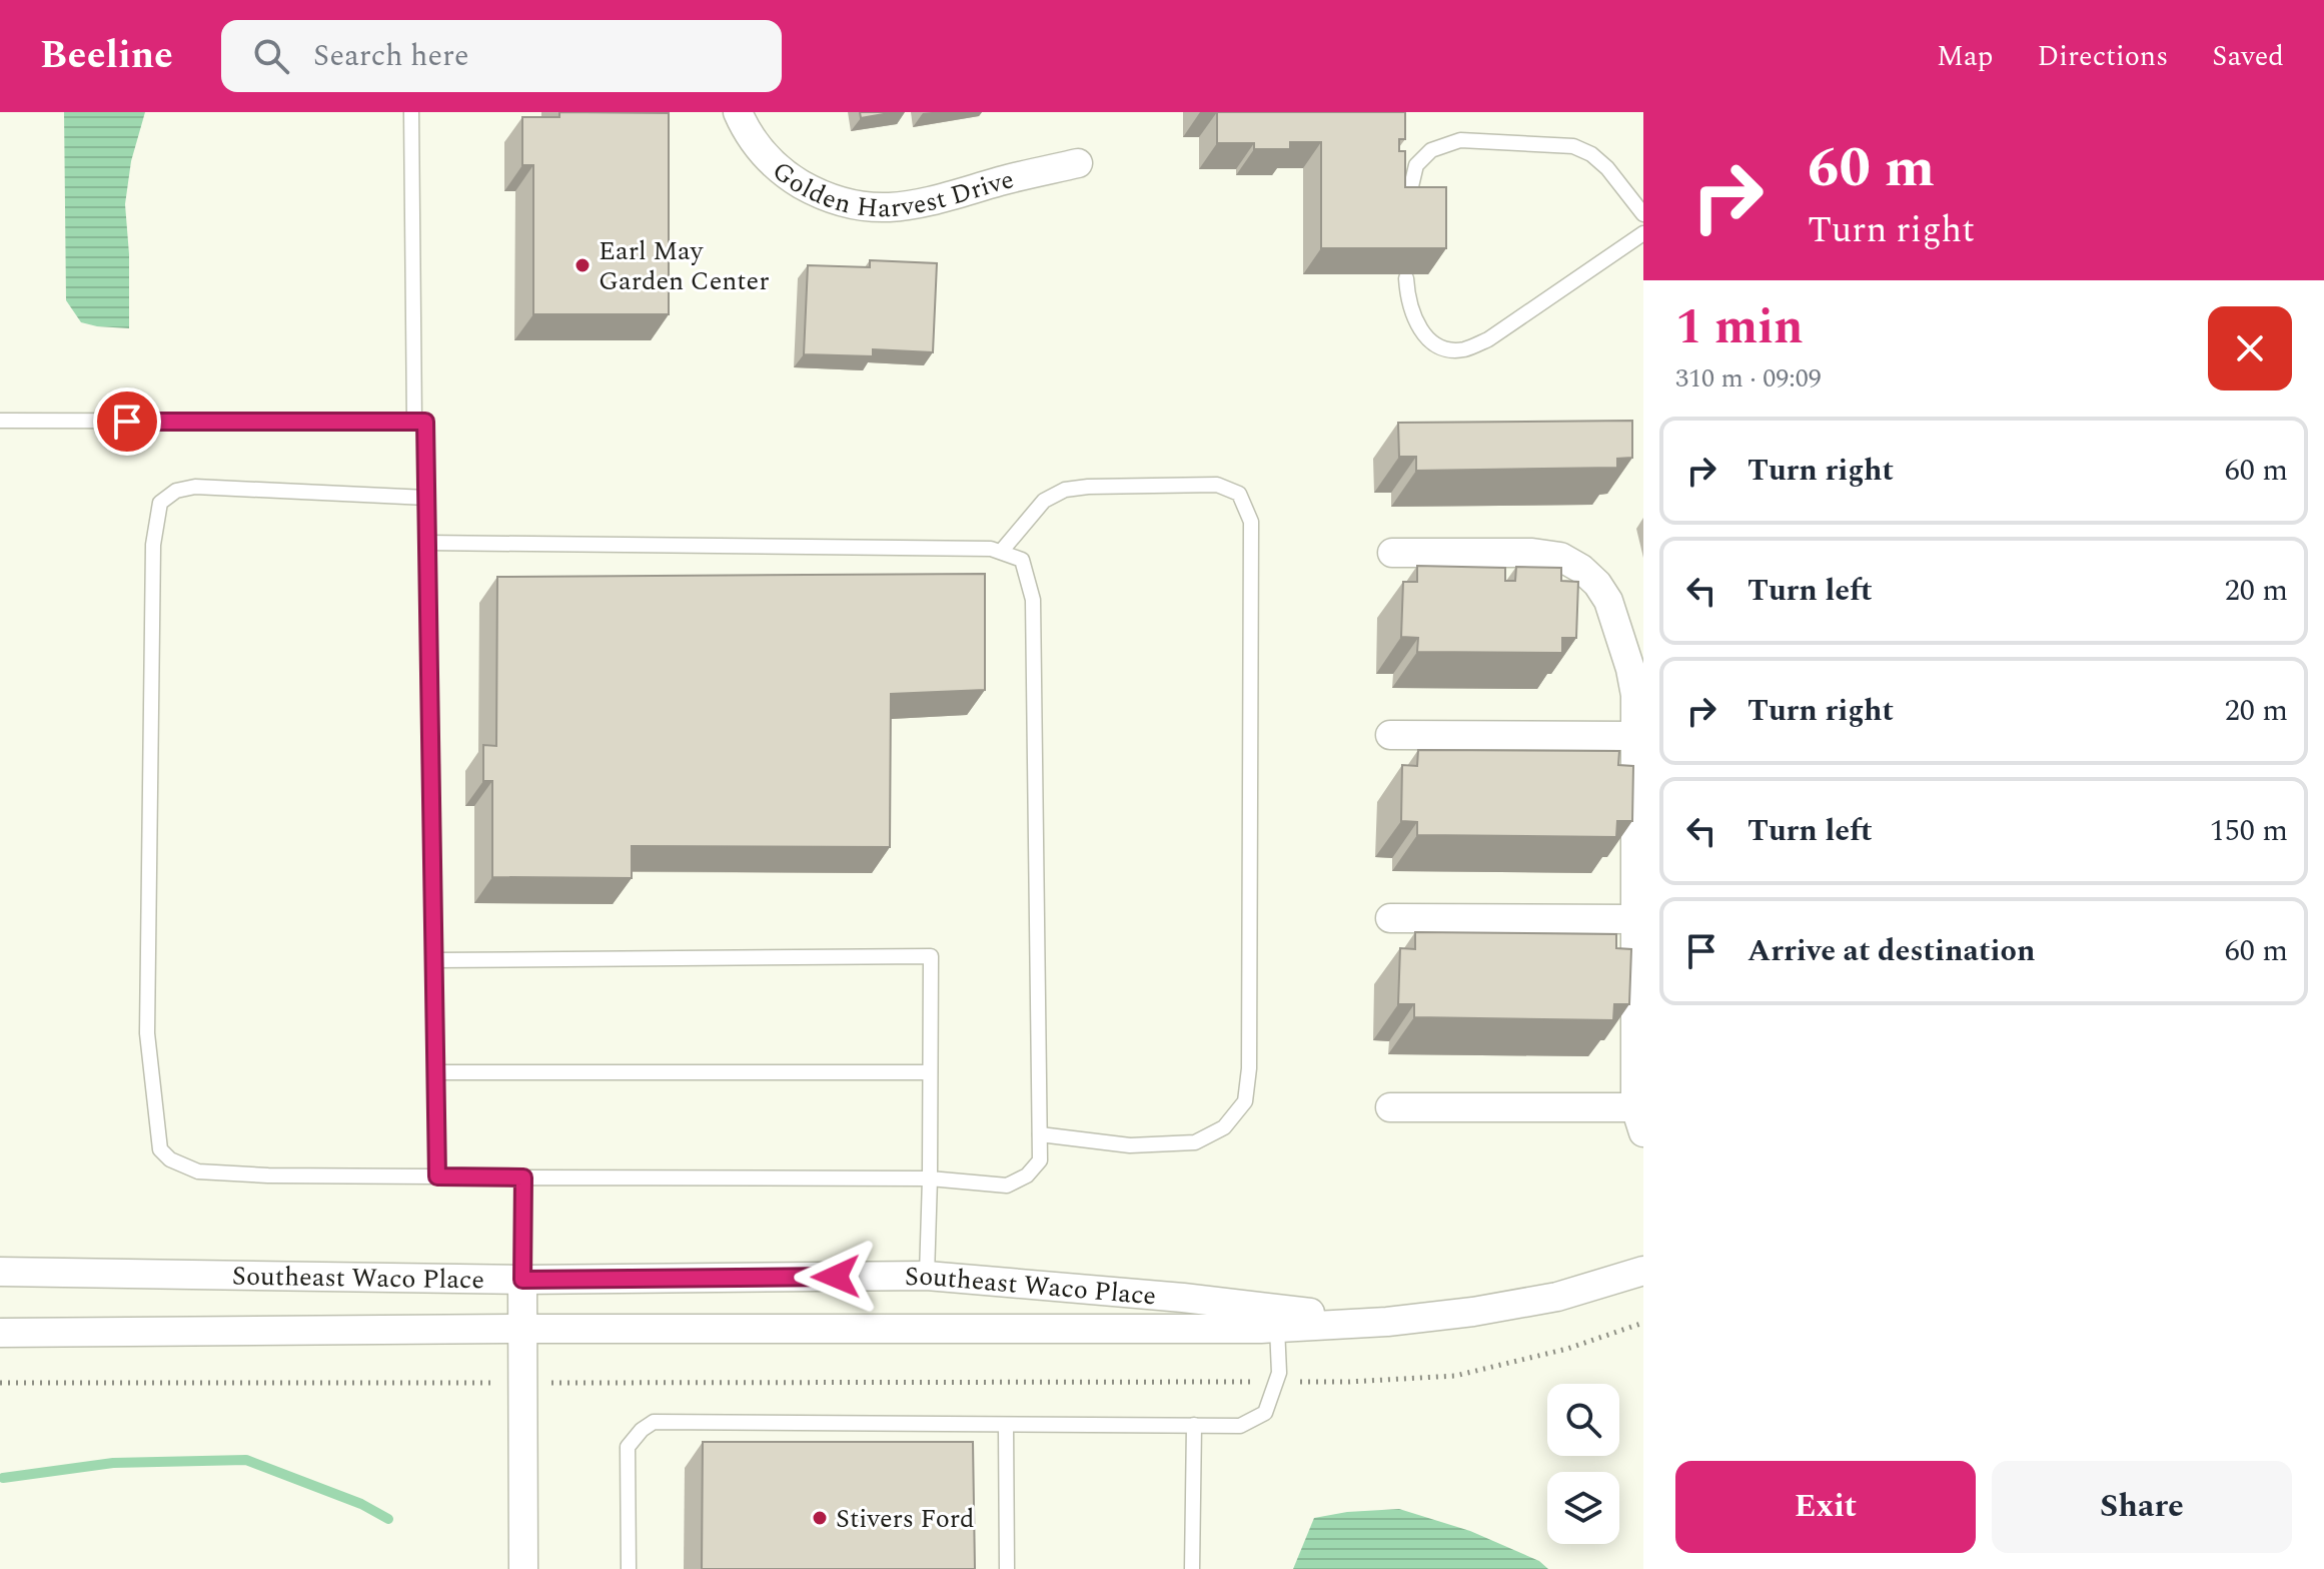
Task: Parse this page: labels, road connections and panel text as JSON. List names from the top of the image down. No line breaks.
{"streets":{"street":["Golden Harvest Drive","Southeast Waco Place"]},"places":["Earl May Garden Center","Stivers Ford"],"page":{"header":"Beeline","search":"Search here","nav":["Map","Directions","Saved"],"turn":["60 m","Turn right"],"heading":["1 min","310 m · 09:09"],"list":[{"name":"Turn right","value":"60 m"},{"name":"Turn left","value":"20 m"},{"name":"Turn right","value":"20 m"},{"name":"Turn left","value":"150 m"},{"name":"Arrive at destination","value":"60 m"}],"buttons":["Exit","Share"]}}
